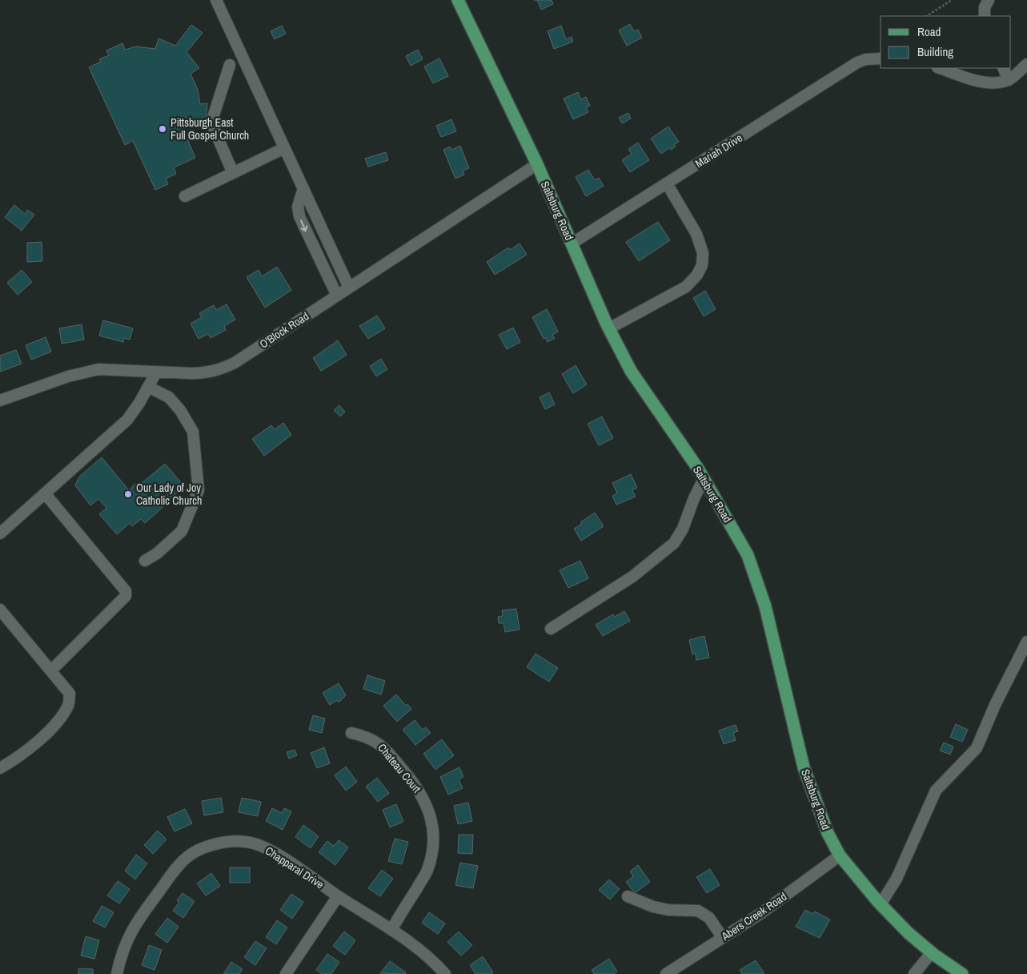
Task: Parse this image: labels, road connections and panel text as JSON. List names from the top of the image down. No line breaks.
{"streets":{"main road":["Saltsburg Road"],"street":["Mariah Drive","O'Block Road","Chateau Court","Chapparal Drive","Abers Creek Road"]},"crossings":[["Mariah Drive","Saltsburg Road"],["Saltsburg Road","O'Block Road"],["Saltsburg Road","Abers Creek Road"],["Chateau Court","Chapparal Drive"]],"places":["Pittsburgh East Full Gospel Church","Our Lady of Joy Catholic Church"],"legend":["Road","Building"]}
